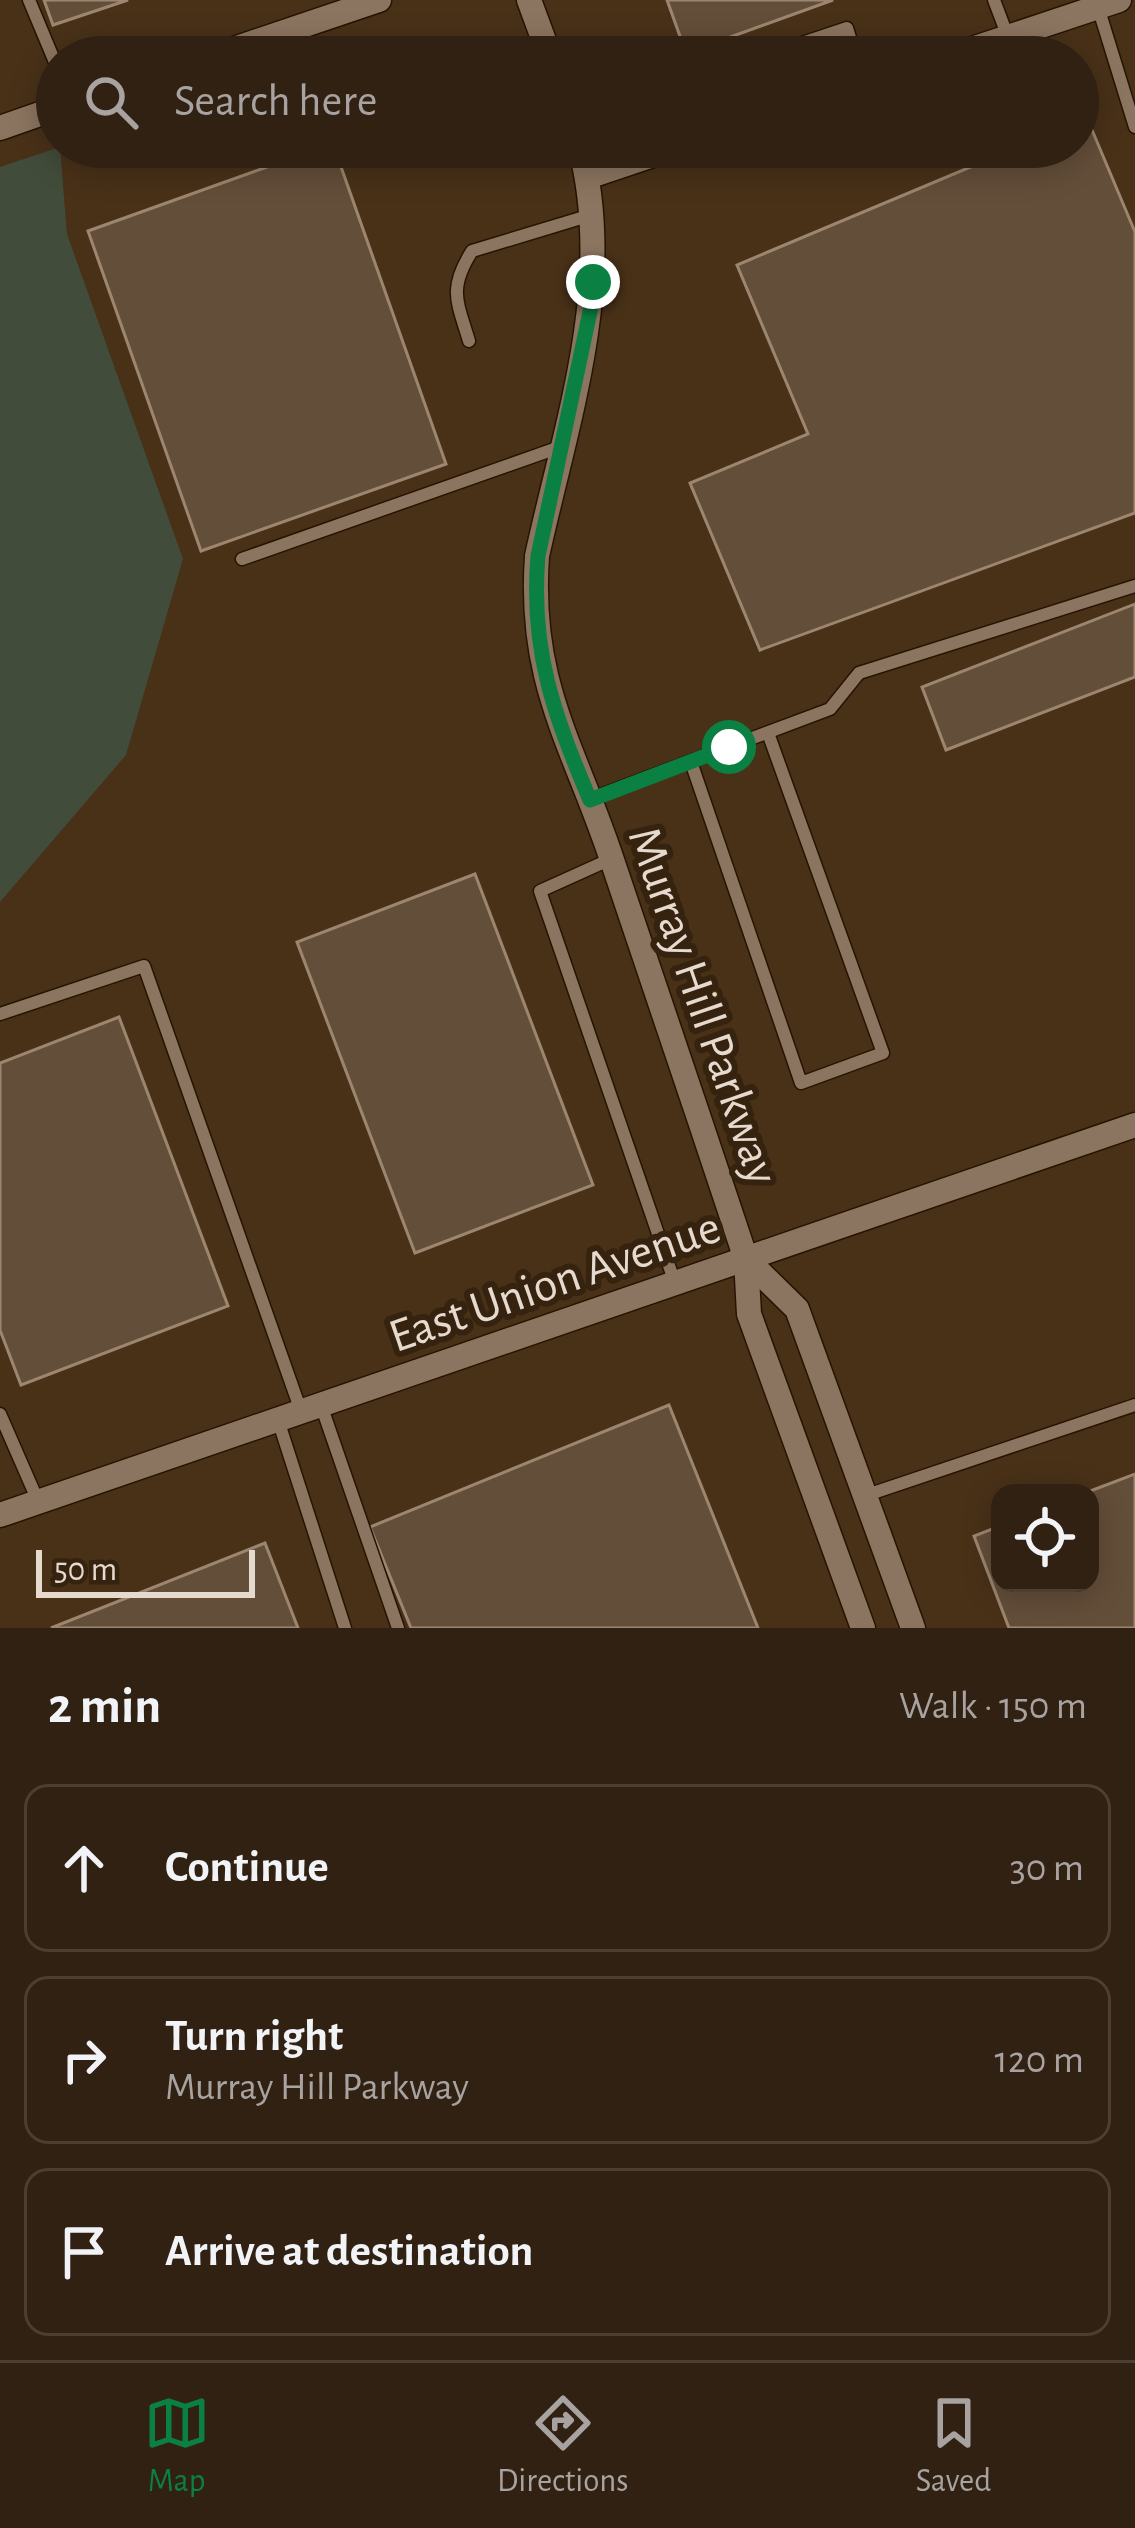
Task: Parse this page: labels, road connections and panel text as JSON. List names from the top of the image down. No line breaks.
{"streets":{"street":["Murray Hill Parkway","East Union Avenue"]},"crossings":[["Murray Hill Parkway","East Union Avenue"]],"scale_bar":"50 m","page":{"search":"Search here","scale":"50 m","heading":["2 min","Walk · 150 m"],"list":[["Continue","30 m"],["Turn right","Murray Hill Parkway","120 m"],"Arrive at destination"],"nav":["Map","Directions","Saved"]}}
